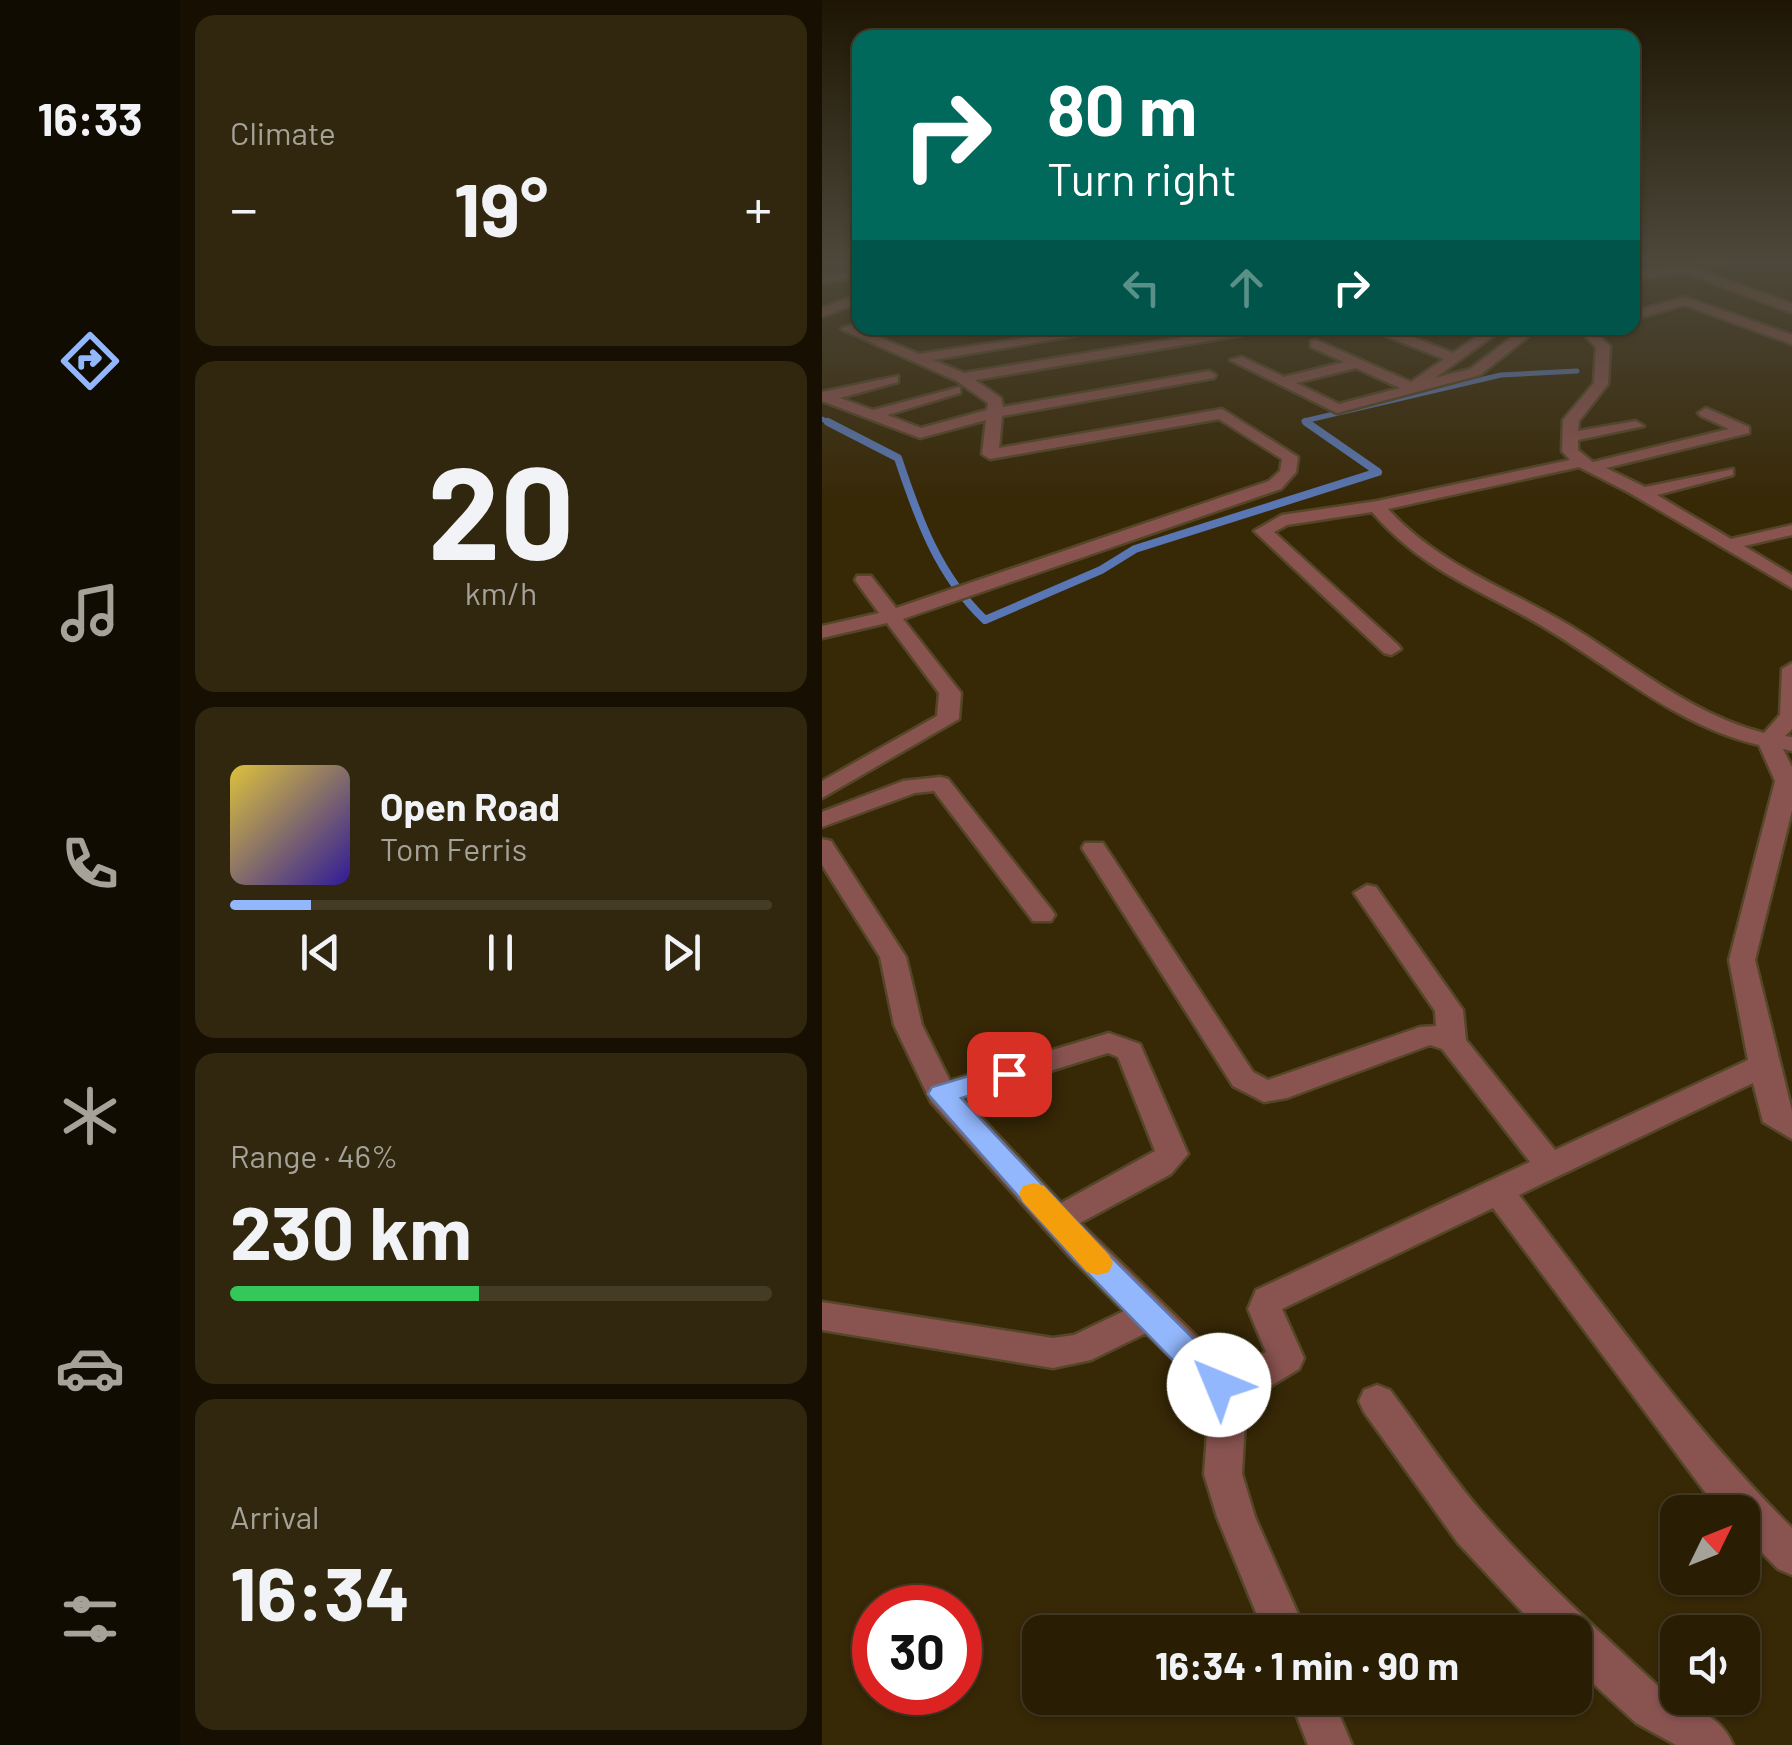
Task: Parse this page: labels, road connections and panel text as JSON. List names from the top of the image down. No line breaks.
{"north":"top right","page":{"tabs":"16:33","tile":["Climate",["20","km/h"],["Range · 46%","230 km"],["Arrival","16:34"]],"turn":["80 m","Turn right"],"heat":["−","19°","+"],"song":["Open Road","Tom Ferris"],"limit":"30","trip":"16:34 · 1 min · 90 m"}}
